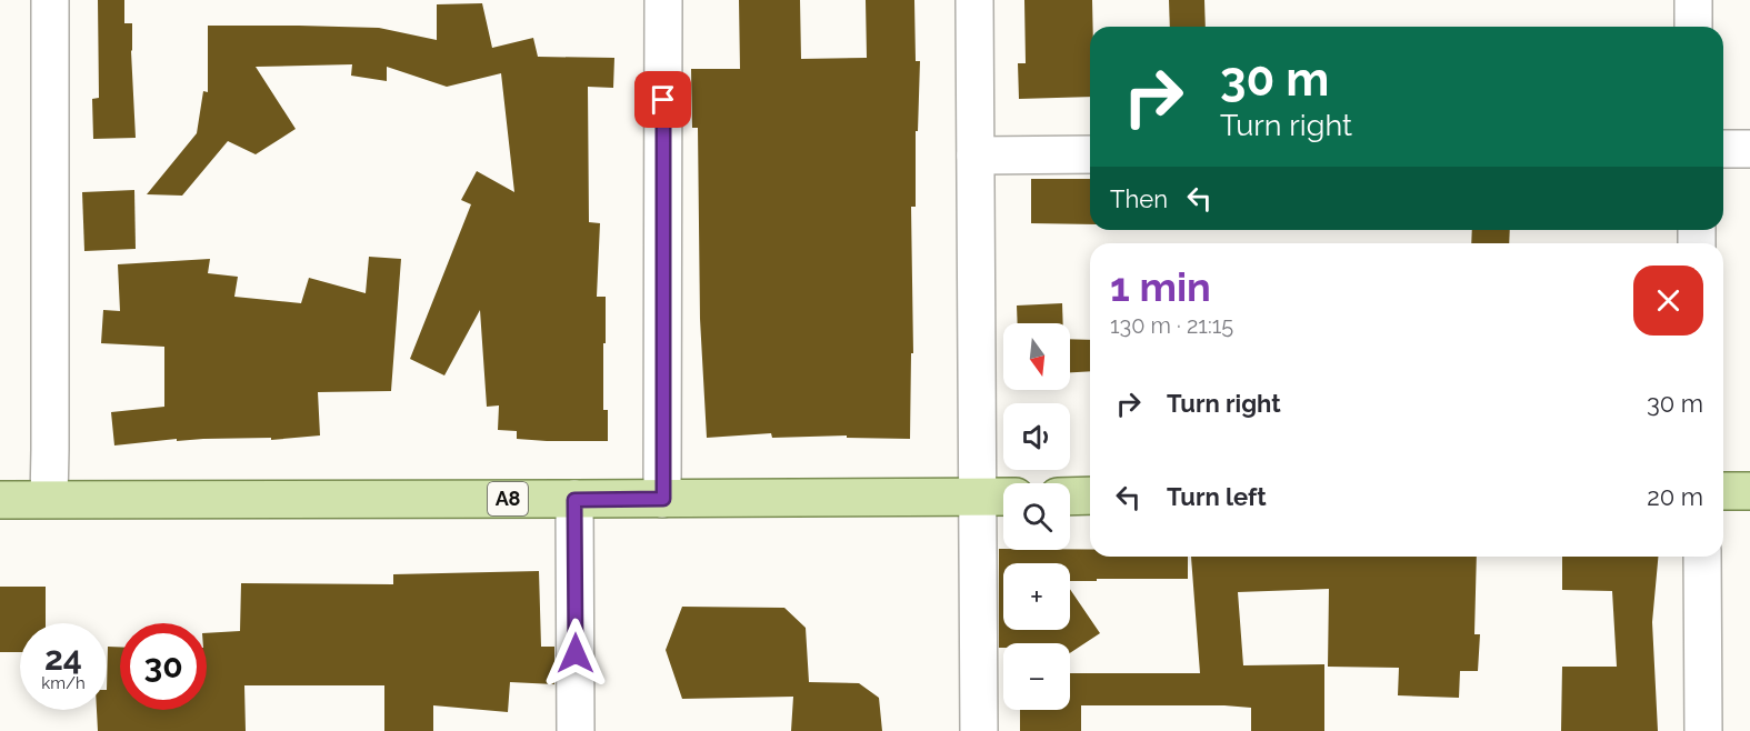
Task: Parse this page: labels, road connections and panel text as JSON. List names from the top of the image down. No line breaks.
{"streets":{"main road":["A8"]},"north":"bottom","page":{"turn":["30 m","Turn right"],"then":"Then","heading":["1 min","130 m · 21:15"],"map_buttons":["+","−"],"list":[{"name":"Turn right","value":"30 m"},{"name":"Turn left","value":"20 m"}],"speed":"24 km/h","limit":"30"}}
